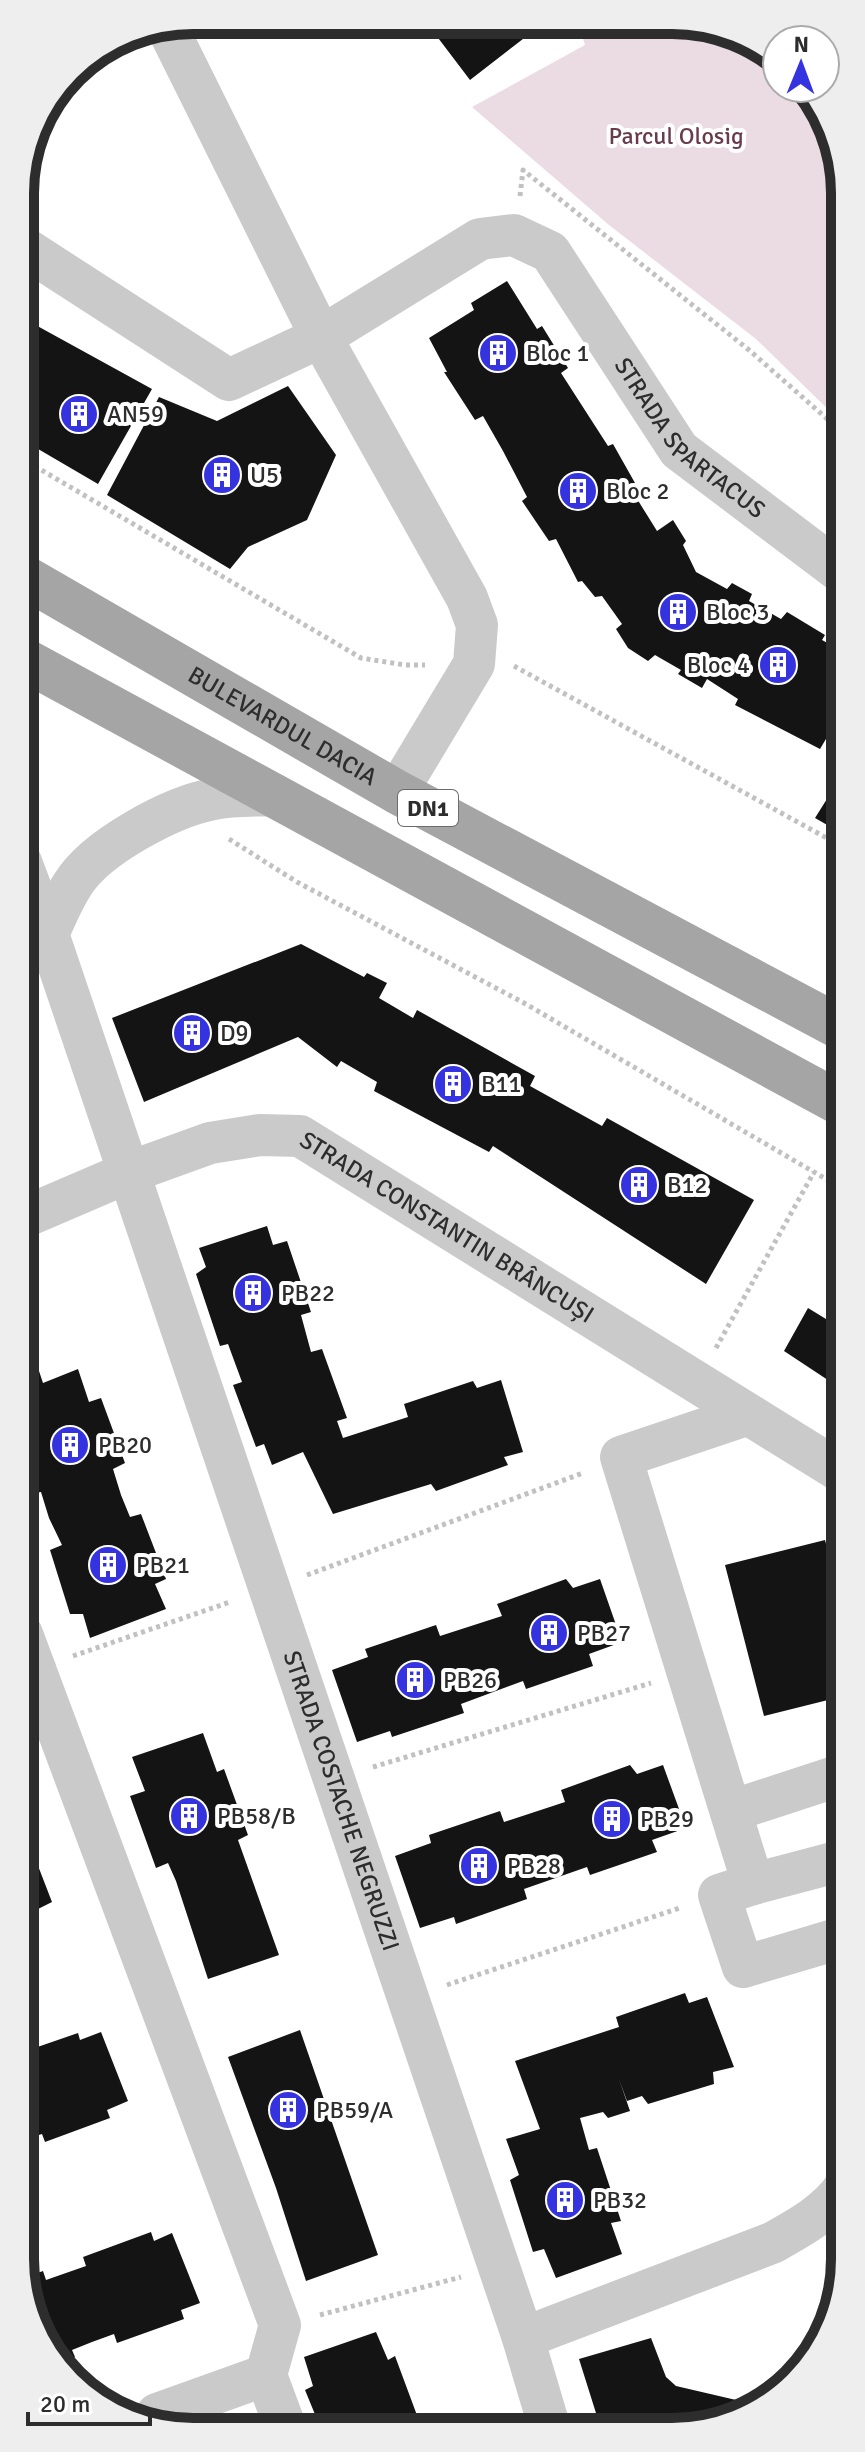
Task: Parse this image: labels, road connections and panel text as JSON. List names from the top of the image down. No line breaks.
{"streets":{"main road":["BULEVARDUL DACIA","DN1"],"street":["STRADA SPARTACUS","STRADA CONSTANTIN BRÂNCUȘI","STRADA COSTACHE NEGRUZZI"]},"crossings":[["STRADA CONSTANTIN BRÂNCUȘI","STRADA COSTACHE NEGRUZZI"]],"parks":["Parcul Olosig"],"places":{"building":["Bloc 1","AN59","U5","Bloc 2","Bloc 3","Bloc 4","D9","B11","B12","PB22","PB20","PB21","PB27","PB26","PB58/B","PB29","PB28","PB59/A","PB32"]},"scale_bar":"20 m","north":"top"}
